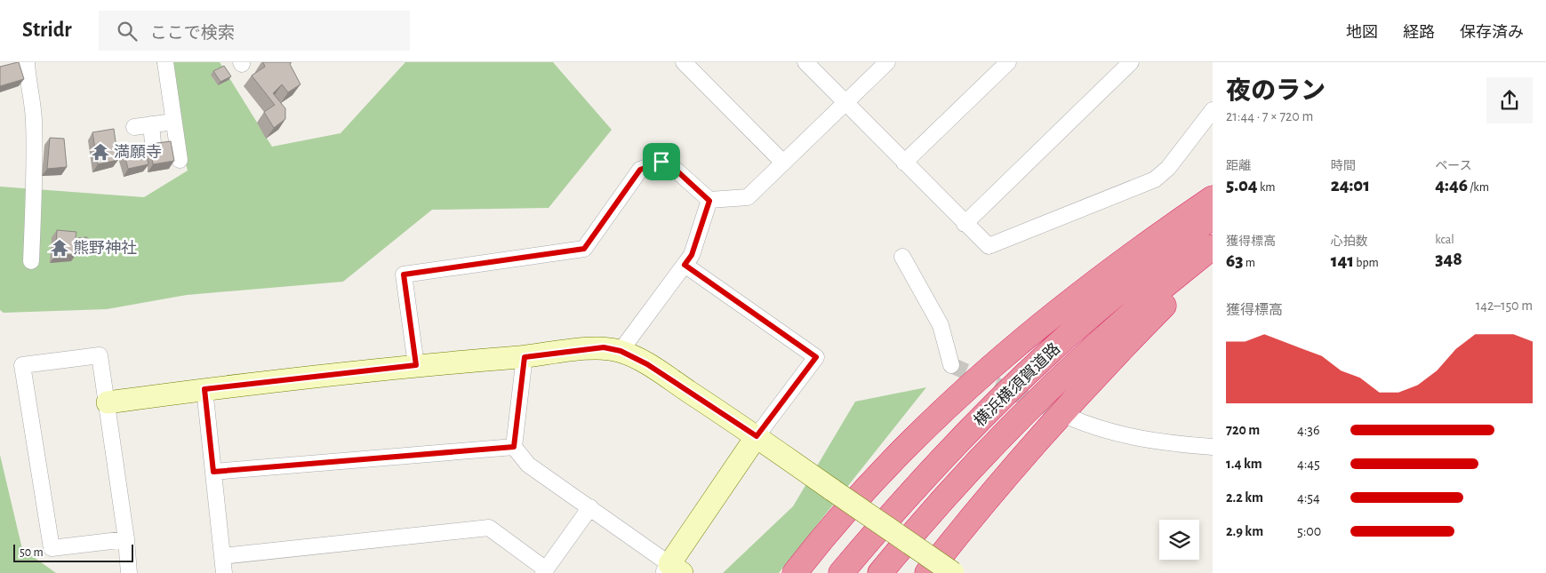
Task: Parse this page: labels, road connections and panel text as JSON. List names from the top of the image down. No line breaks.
{"streets":{"highway":["横浜横須賀道路"]},"places":{"temple":["満願寺","熊野神社"]},"scale_bar":"50 m","page":{"header":"Stridr","search":"ここで検索","nav":["地図","経路","保存済み"],"heading":["夜のラン","21:44 · 7 × 720 m"],"stats":[["距離","5.04 km"],["時間","24:01"],["ペース","4:46 /km"],["獲得標高","63 m"],["心拍数","141 bpm"],["kcal","348"]],"chart":["獲得標高","142–150 m"],"list":[{"name":"720 m","note":"4:36"},{"name":"1.4 km","note":"4:45"},{"name":"2.2 km","note":"4:54"},{"name":"2.9 km","note":"5:00"}],"scale":"50 m"}}
